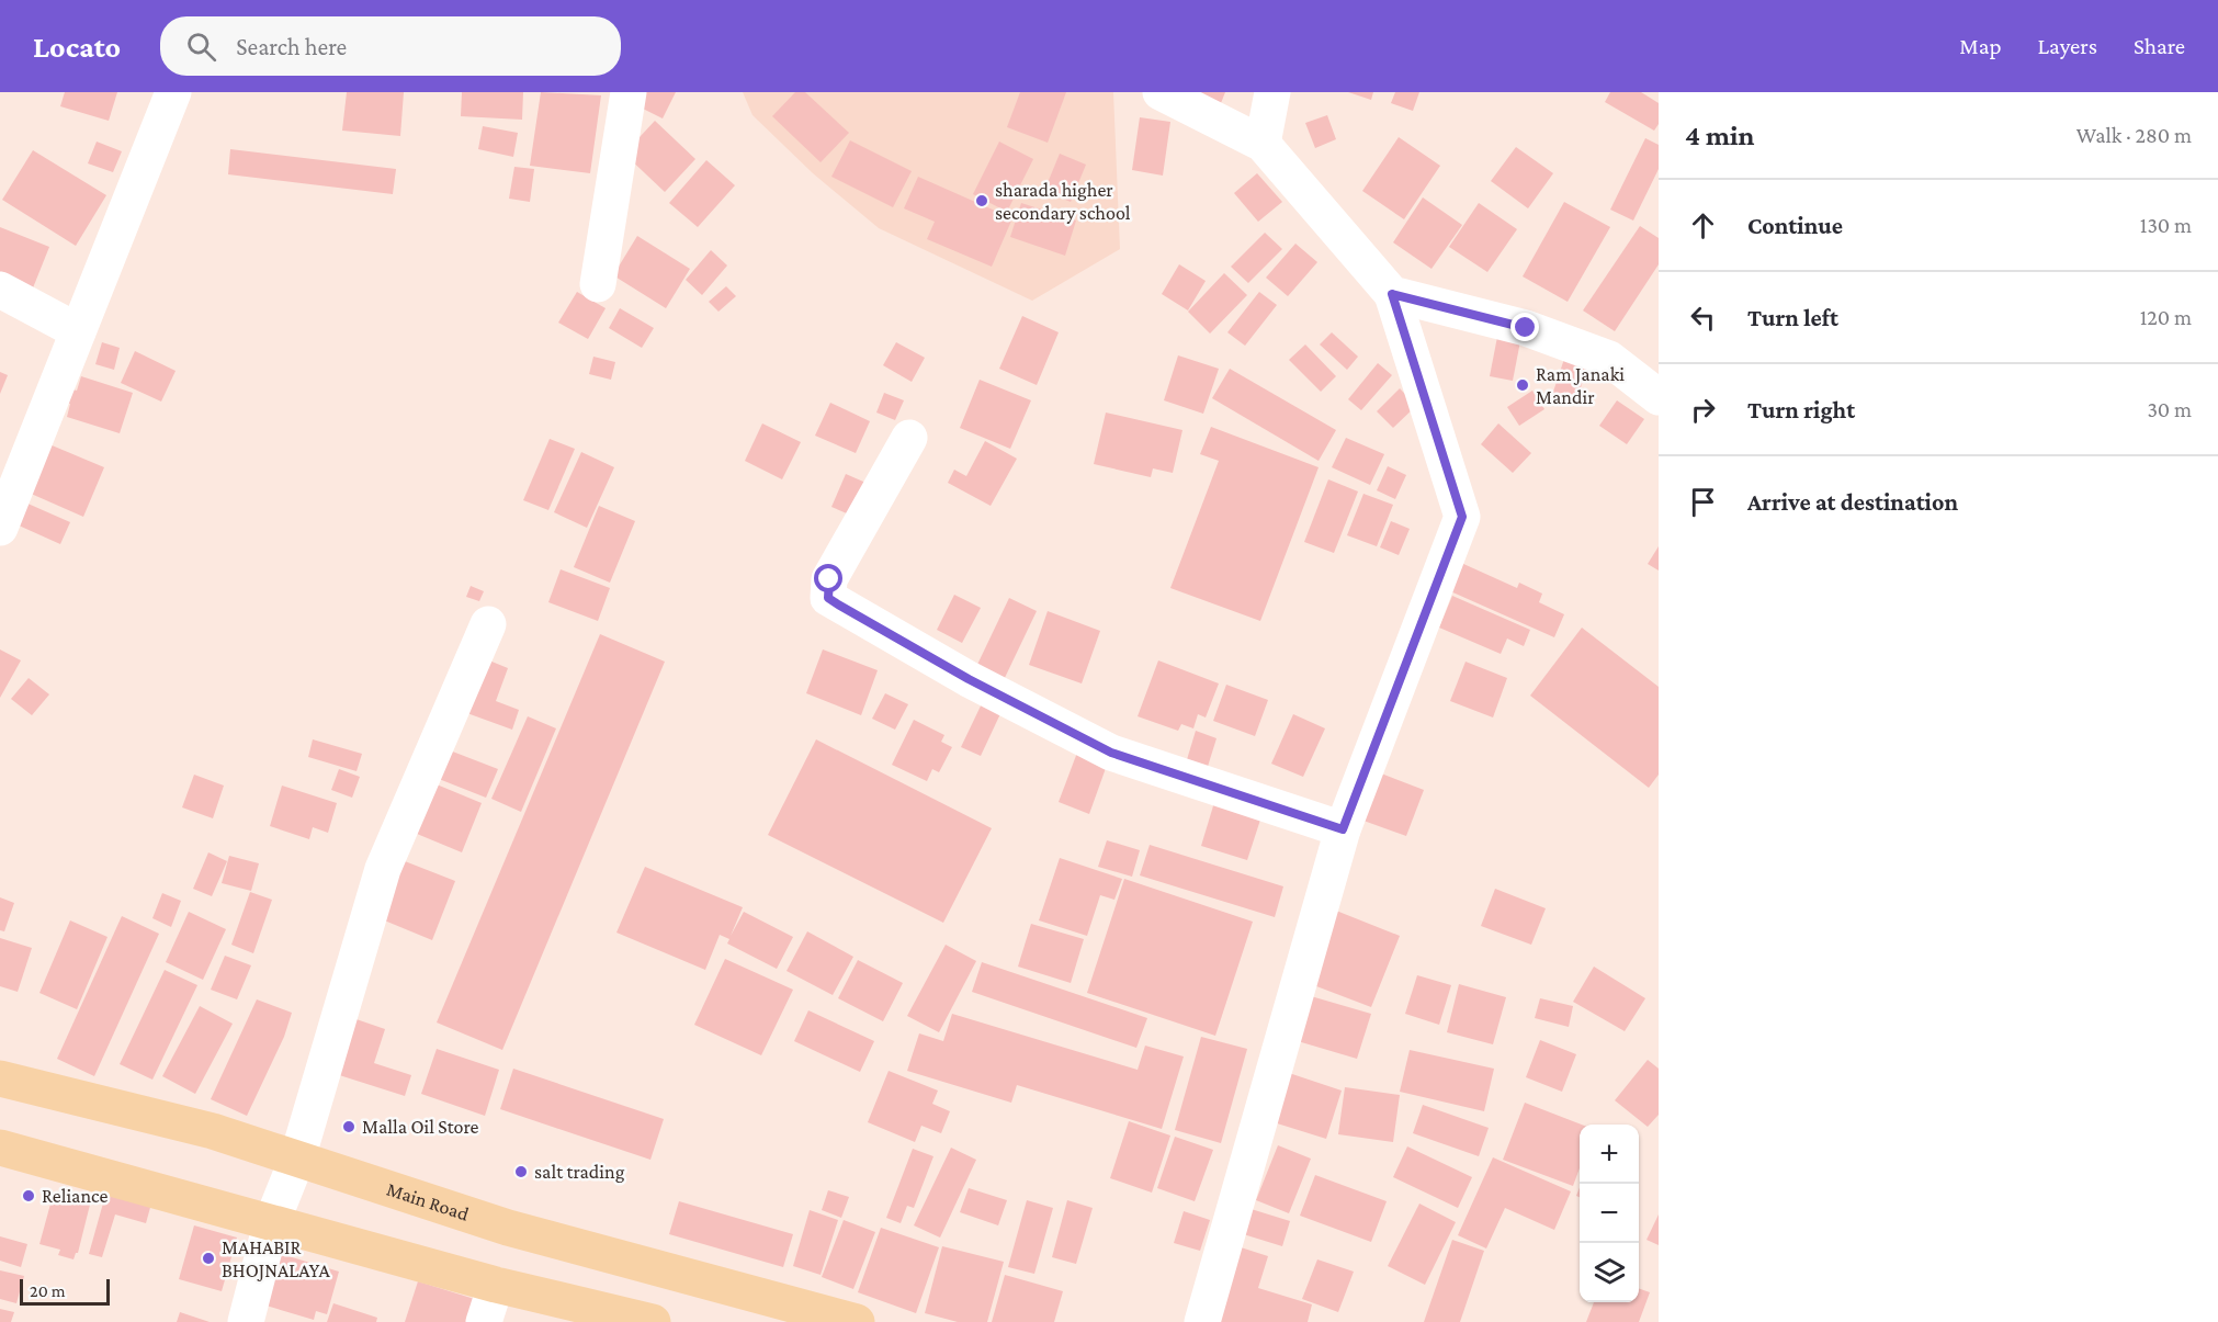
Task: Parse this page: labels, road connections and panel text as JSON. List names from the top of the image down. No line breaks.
{"streets":{"main road":["Main Road"]},"places":["sharada higher secondary school","Ram Janaki Mandir","Malla Oil Store","salt trading","Reliance","MAHABIR BHOJNALAYA"],"scale_bar":"20 m","page":{"header":"Locato","search":"Search here","nav":["Map","Layers","Share"],"heading":["4 min","Walk · 280 m"],"list":[["Continue","130 m"],["Turn left","120 m"],["Turn right","30 m"],"Arrive at destination"],"map_buttons":["+","−"],"scale":"20 m"}}
